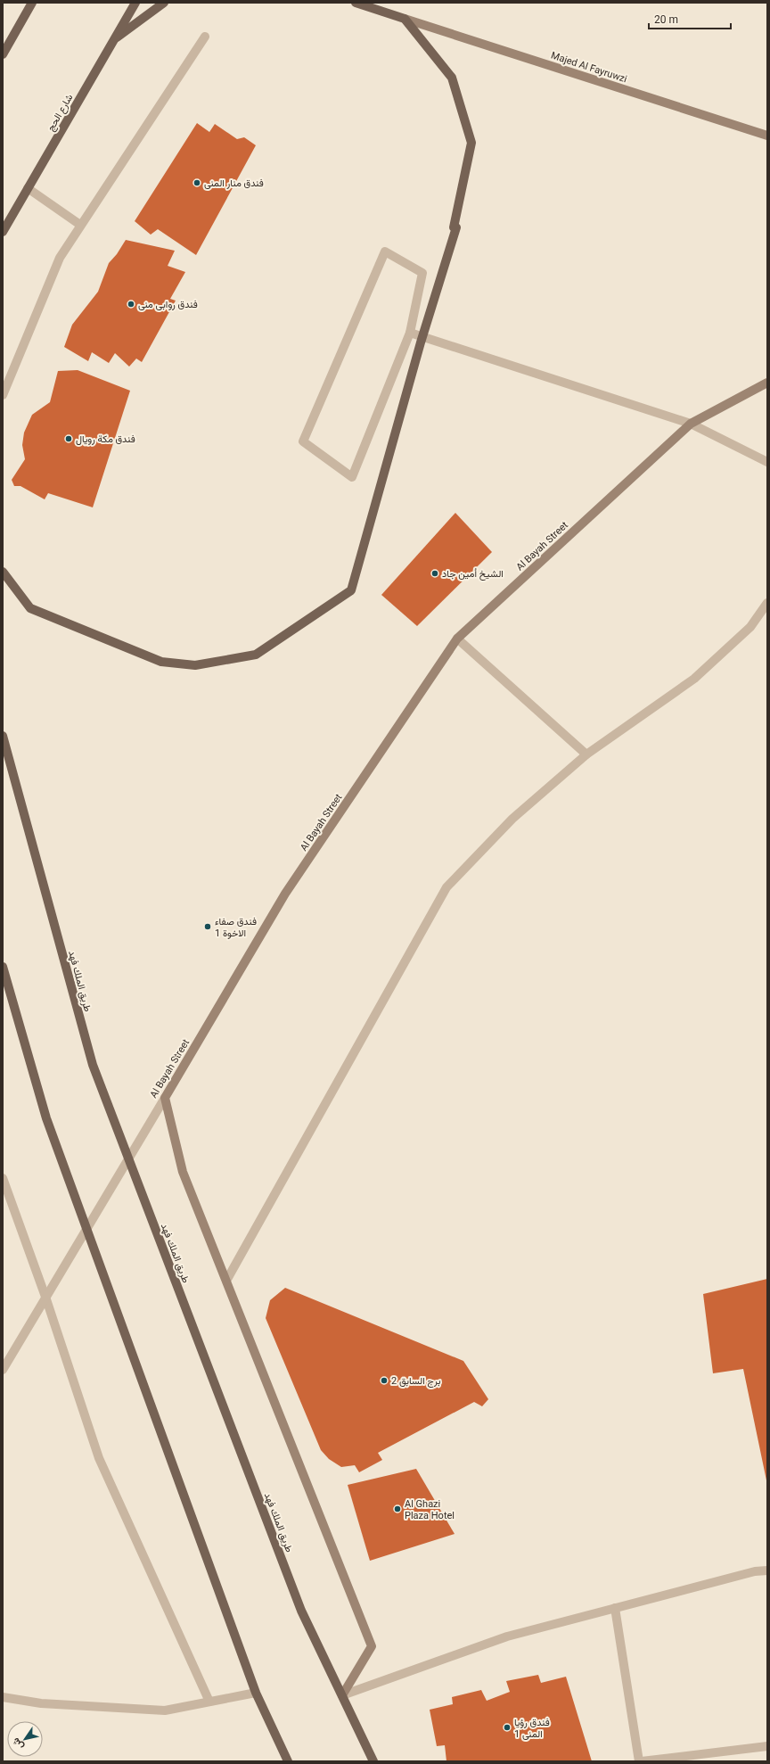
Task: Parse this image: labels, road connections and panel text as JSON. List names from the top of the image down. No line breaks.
{"streets":{"main road":["شارع الحج","طريق الملك فهد"],"street":["Majed Al Fayruwzi","Al Bayah Street"]},"places":["فندق منار المنى","فندق روابى منى","فندق مكة رويال","الشيخ أمين جاد","فندق صفاء الاخوة 1","برج السابق 2","Al Ghazi Plaza Hotel","فندق رؤيا المنى 1"],"scale_bar":"20 m","north":"bottom left"}
